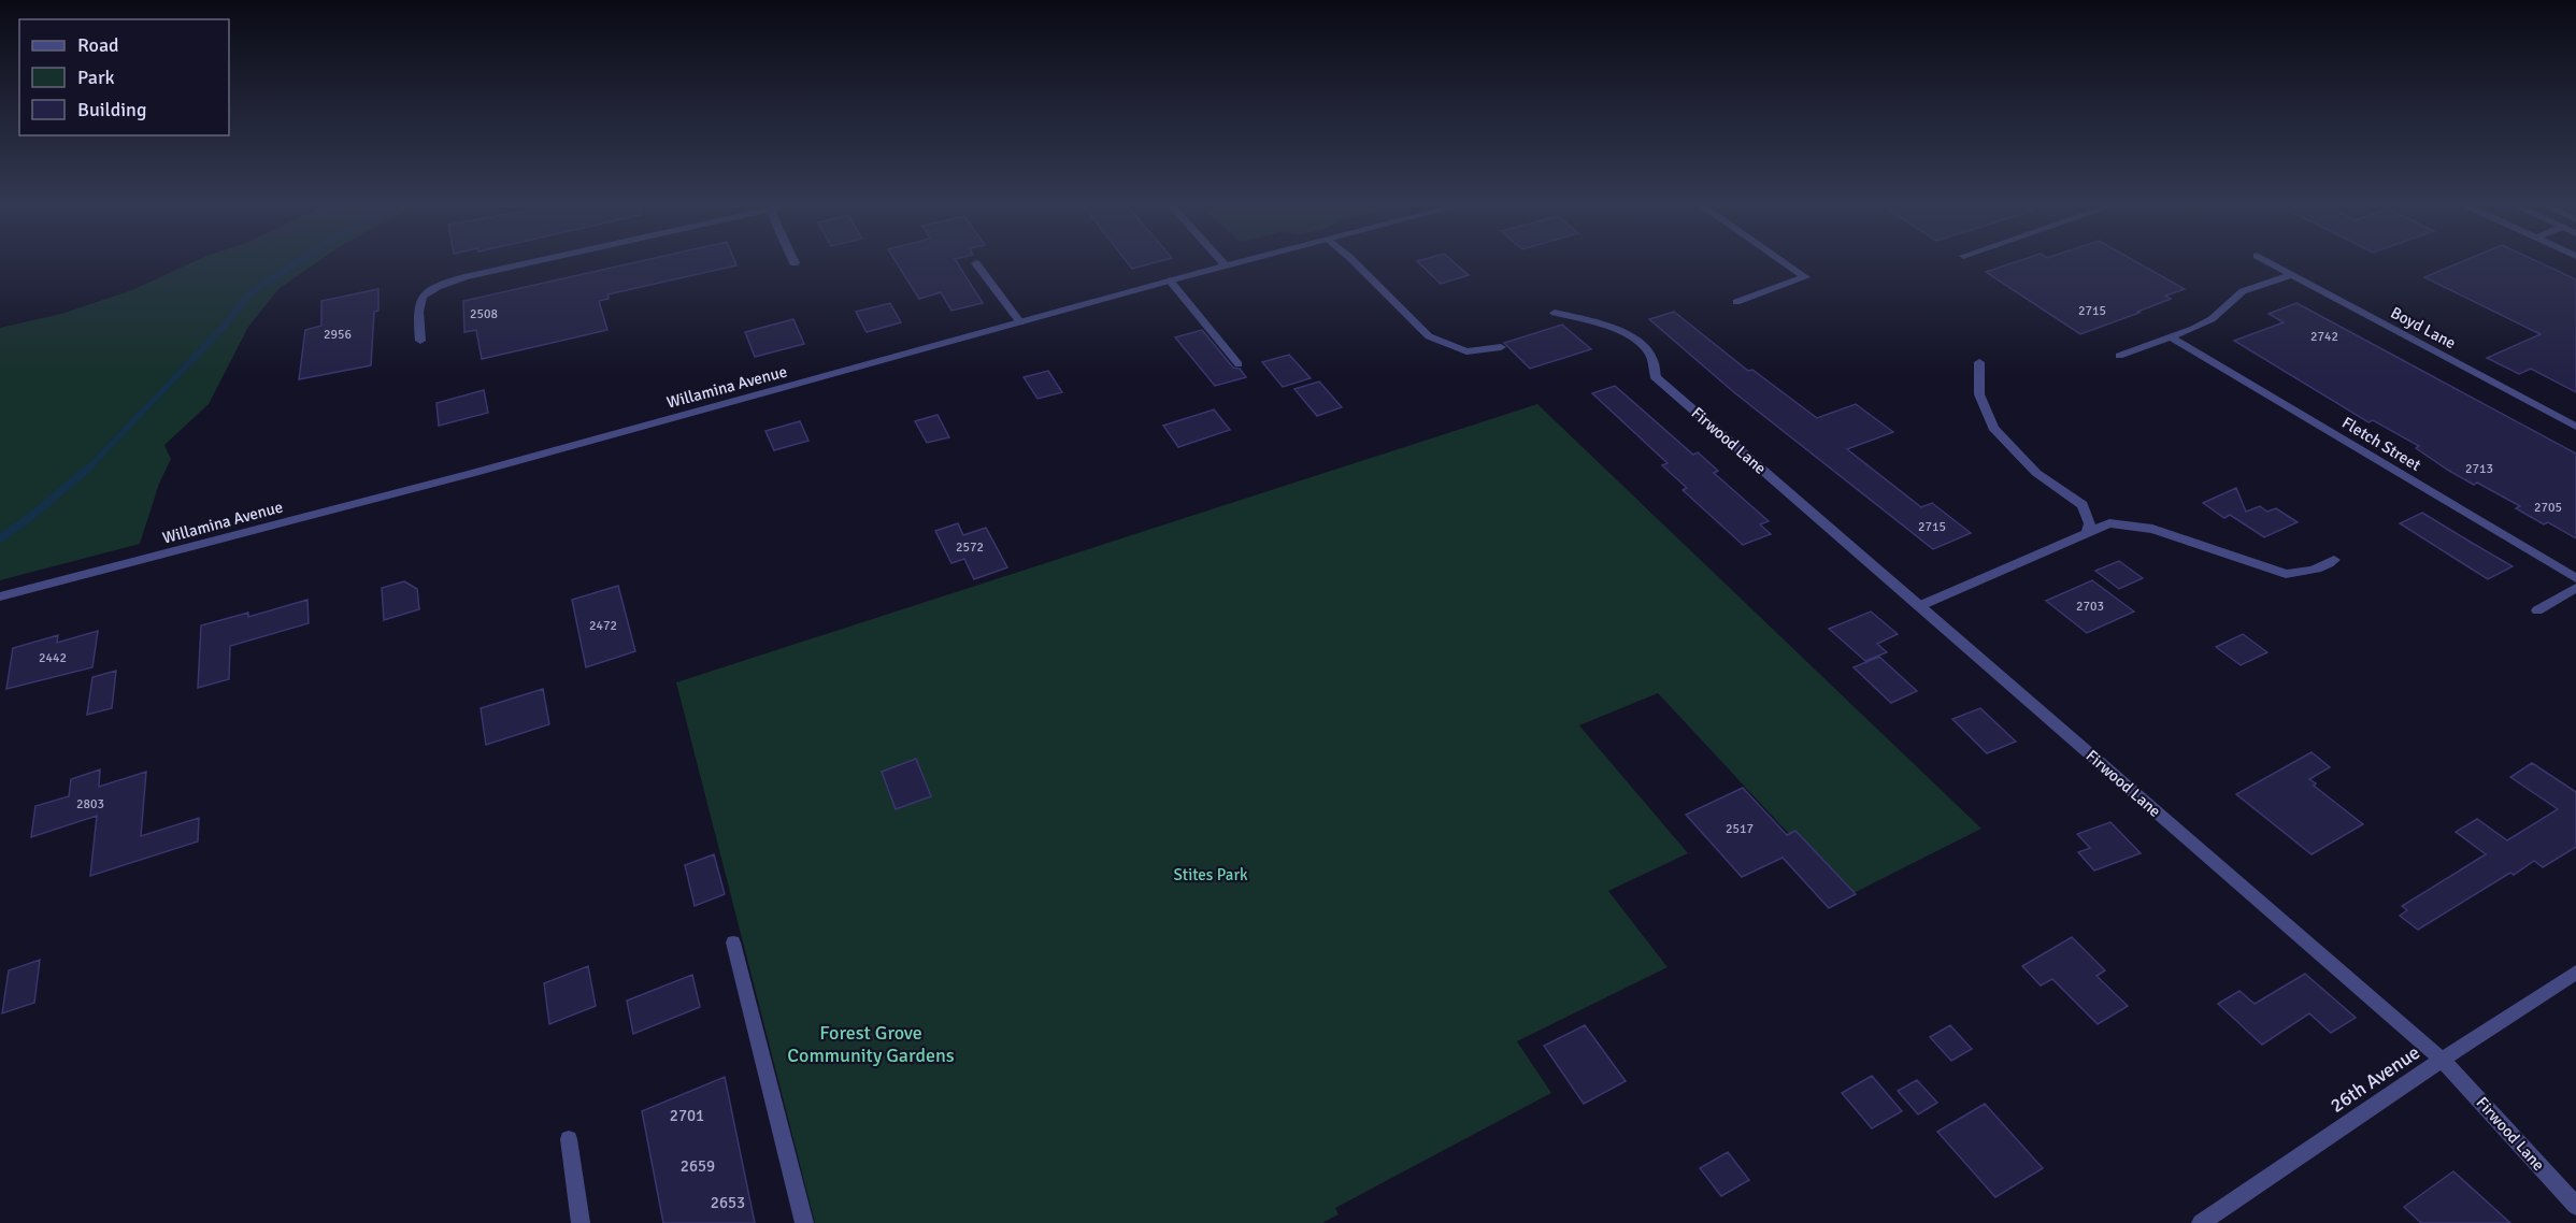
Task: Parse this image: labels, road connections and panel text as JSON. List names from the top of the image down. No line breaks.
{"streets":{"street":["Boyd Lane","Willamina Avenue","Firwood Lane","Fletch Street","26th Avenue"]},"crossings":[["Firwood Lane","26th Avenue"]],"parks":["Stites Park","Forest Grove Community Gardens"],"house_numbers":["2715","2508","2956","2742","2713","2705","2715","2572","2703","2472","2442","2803","2517","2701","2659","2653"],"legend":["Road","Park","Building"]}
